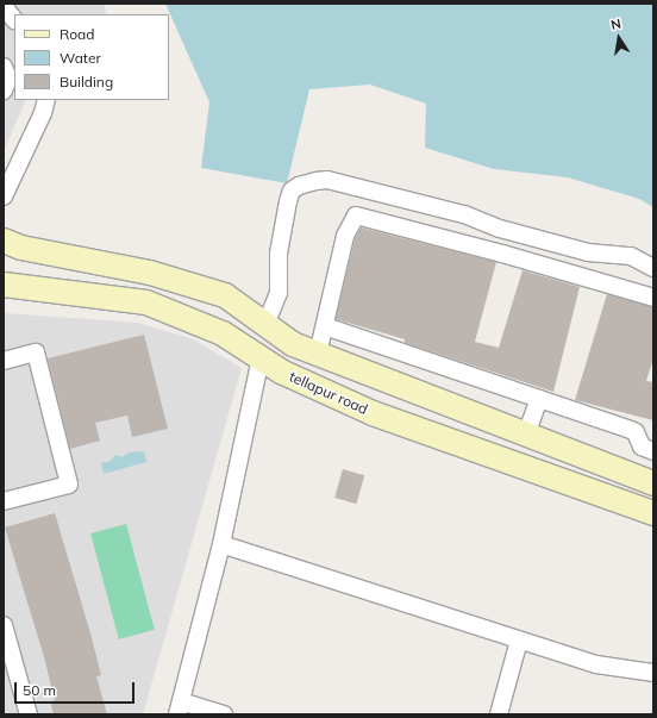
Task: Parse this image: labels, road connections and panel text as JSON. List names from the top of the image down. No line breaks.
{"streets":{"street":["tellapur road"]},"legend":["Road","Water","Building"],"scale_bar":"50 m","north":"top"}
